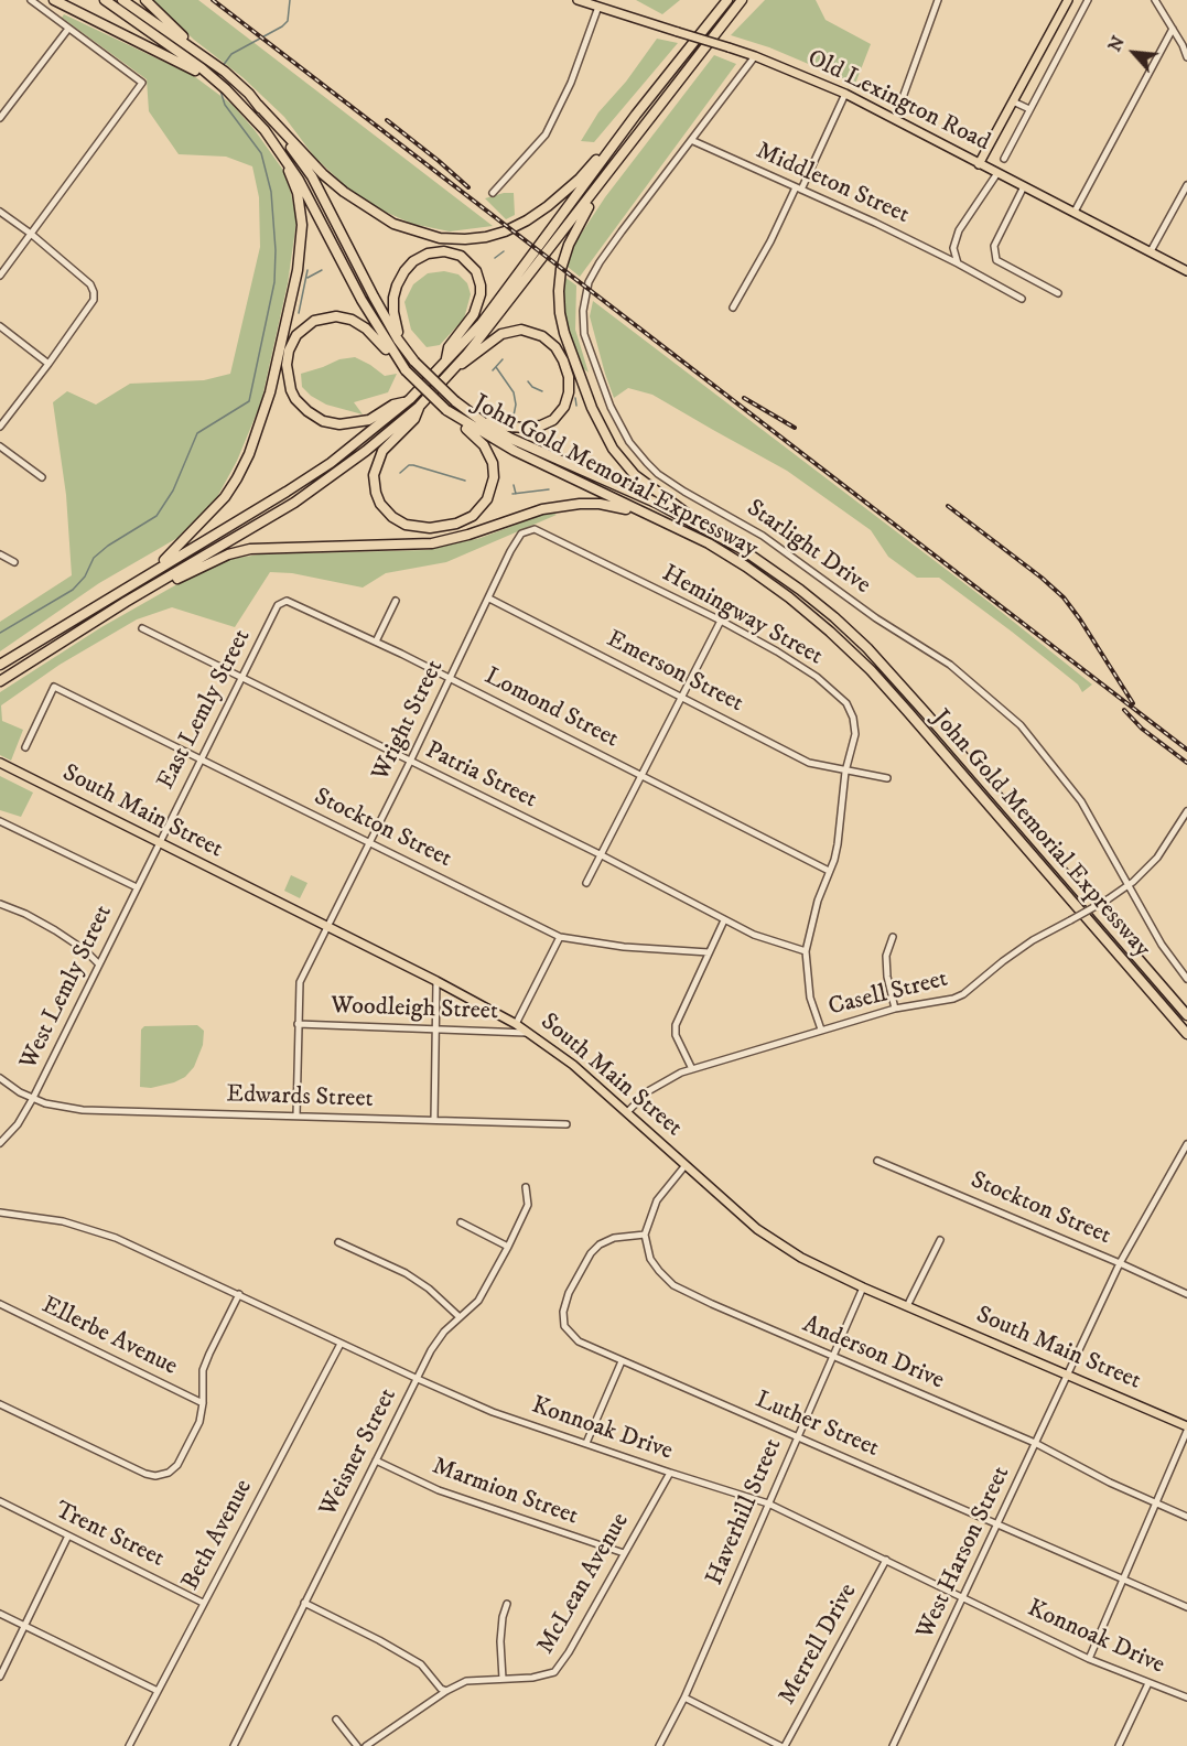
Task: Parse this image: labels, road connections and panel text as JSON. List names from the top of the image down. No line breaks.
{"streets":{"highway":["John Gold Memorial Expressway"],"main road":["Old Lexington Road","South Main Street"],"street":["Middleton Street","Starlight Drive","Hemingway Street","Emerson Street","Lomond Street","East Lemly Street","Wright Street","Patria Street","Stockton Street","West Lemly Street","Casell Street","Woodleigh Street","Edwards Street","Ellerbe Avenue","Anderson Drive","Luther Street","Konnoak Drive","Weisner Street","Marmion Street","Haverhill Street","Trent Street","Beth Avenue","West Harson Street","McLean Avenue","Merrell Drive"]},"crossings":[["Old Lexington Road","Starlight Drive"],["Middleton Street","Starlight Drive"],["Starlight Drive","Casell Street"],["Hemingway Street","Emerson Street"],["Hemingway Street","Lomond Street"],["Hemingway Street","Wright Street"],["Hemingway Street","Patria Street"],["Hemingway Street","Casell Street"],["Emerson Street","Wright Street"],["Lomond Street","East Lemly Street"],["Lomond Street","Wright Street"],["East Lemly Street","Patria Street"],["East Lemly Street","South Main Street"],["East Lemly Street","Stockton Street"],["East Lemly Street","West Lemly Street"],["Wright Street","Patria Street"],["Wright Street","South Main Street"],["Wright Street","Stockton Street"],["Wright Street","Woodleigh Street"],["Wright Street","Edwards Street"],["South Main Street","West Lemly Street"],["South Main Street","Casell Street"],["South Main Street","Woodleigh Street"],["South Main Street","Haverhill Street"],["South Main Street","West Harson Street"],["Stockton Street","West Harson Street"],["West Lemly Street","Edwards Street"],["Anderson Drive","Luther Street"],["Anderson Drive","Haverhill Street"],["Anderson Drive","West Harson Street"],["Luther Street","Haverhill Street"],["Luther Street","West Harson Street"],["Konnoak Drive","Weisner Street"],["Konnoak Drive","Haverhill Street"],["Konnoak Drive","Beth Avenue"],["Konnoak Drive","West Harson Street"],["Konnoak Drive","McLean Avenue"],["Konnoak Drive","Merrell Drive"],["Weisner Street","Marmion Street"],["Marmion Street","McLean Avenue"],["Trent Street","Beth Avenue"]],"north":"top left"}
